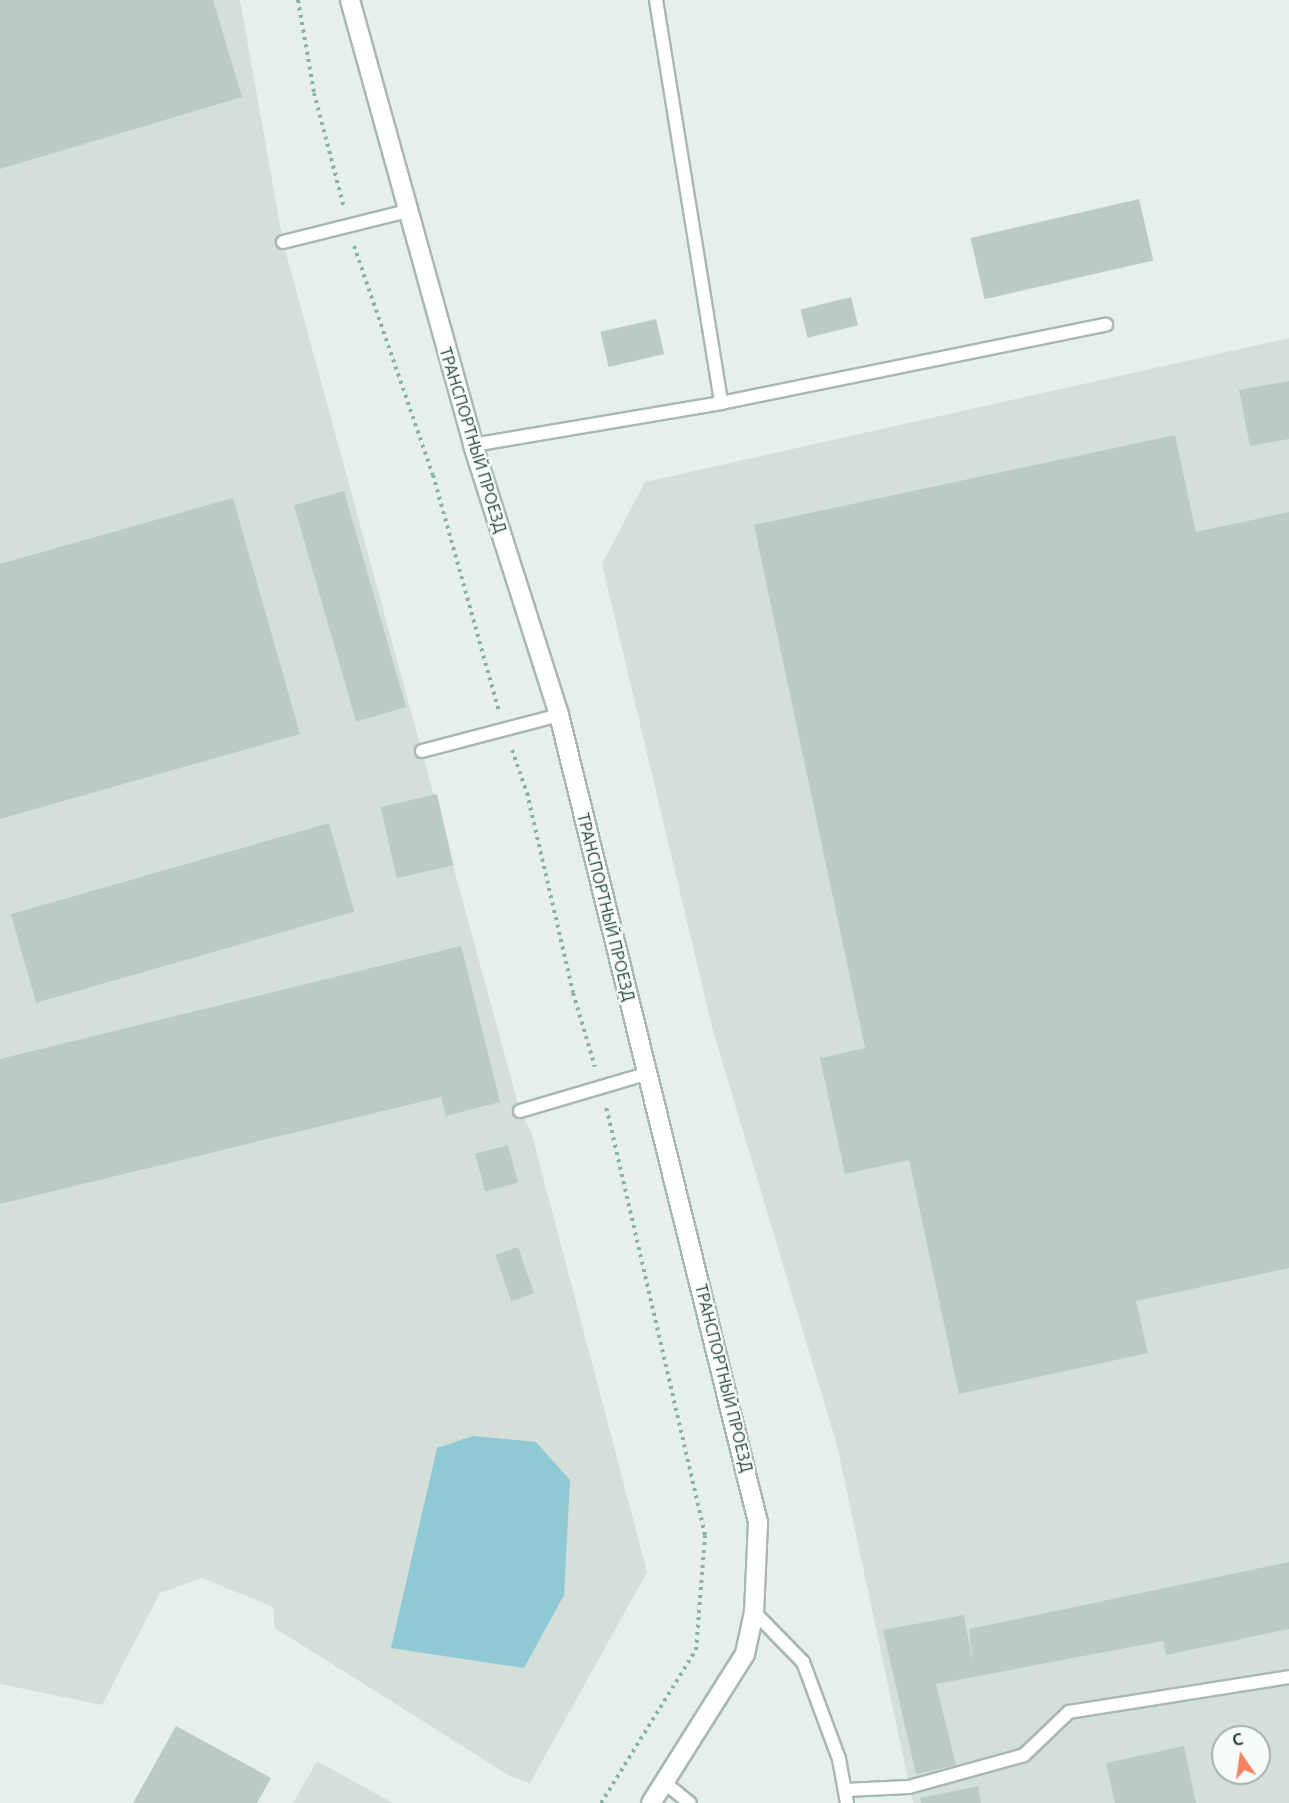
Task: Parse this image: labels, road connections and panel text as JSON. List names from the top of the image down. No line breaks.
{"streets":{"main road":["ТРАНСПОРТНЫЙ ПРОЕЗД"]},"north":"top"}
